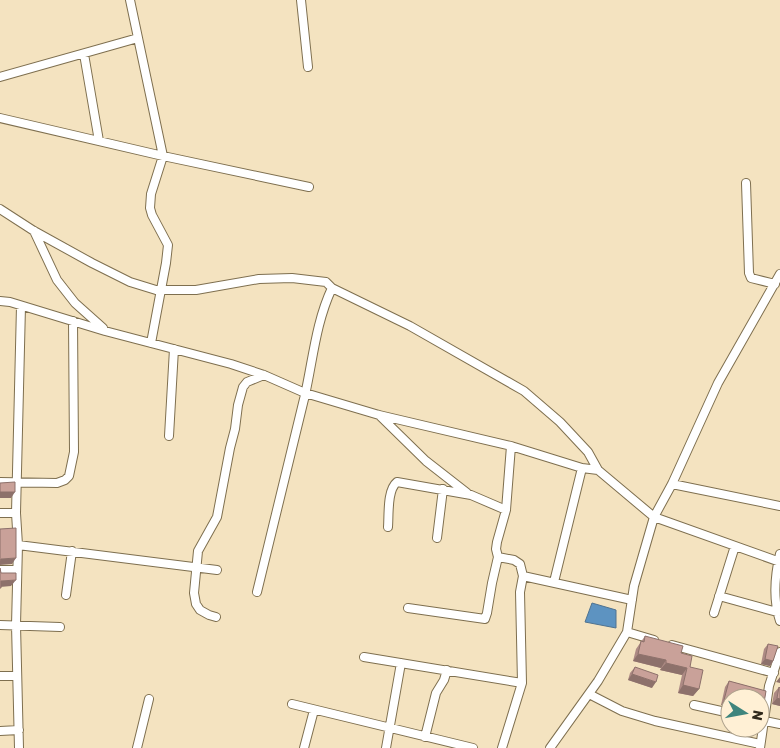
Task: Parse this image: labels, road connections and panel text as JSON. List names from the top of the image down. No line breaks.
{"north":"right"}
